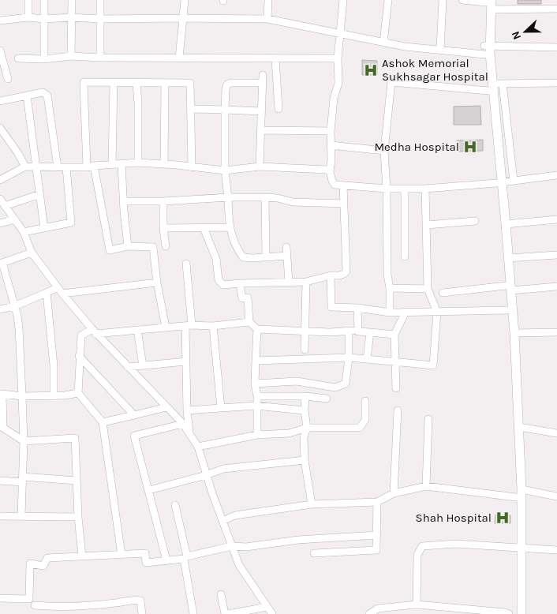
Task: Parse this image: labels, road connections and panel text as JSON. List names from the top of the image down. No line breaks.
{"places":{"hospital":["Ashok Memorial Sukhsagar Hospital","Medha Hospital","Shah Hospital"]},"north":"left"}
